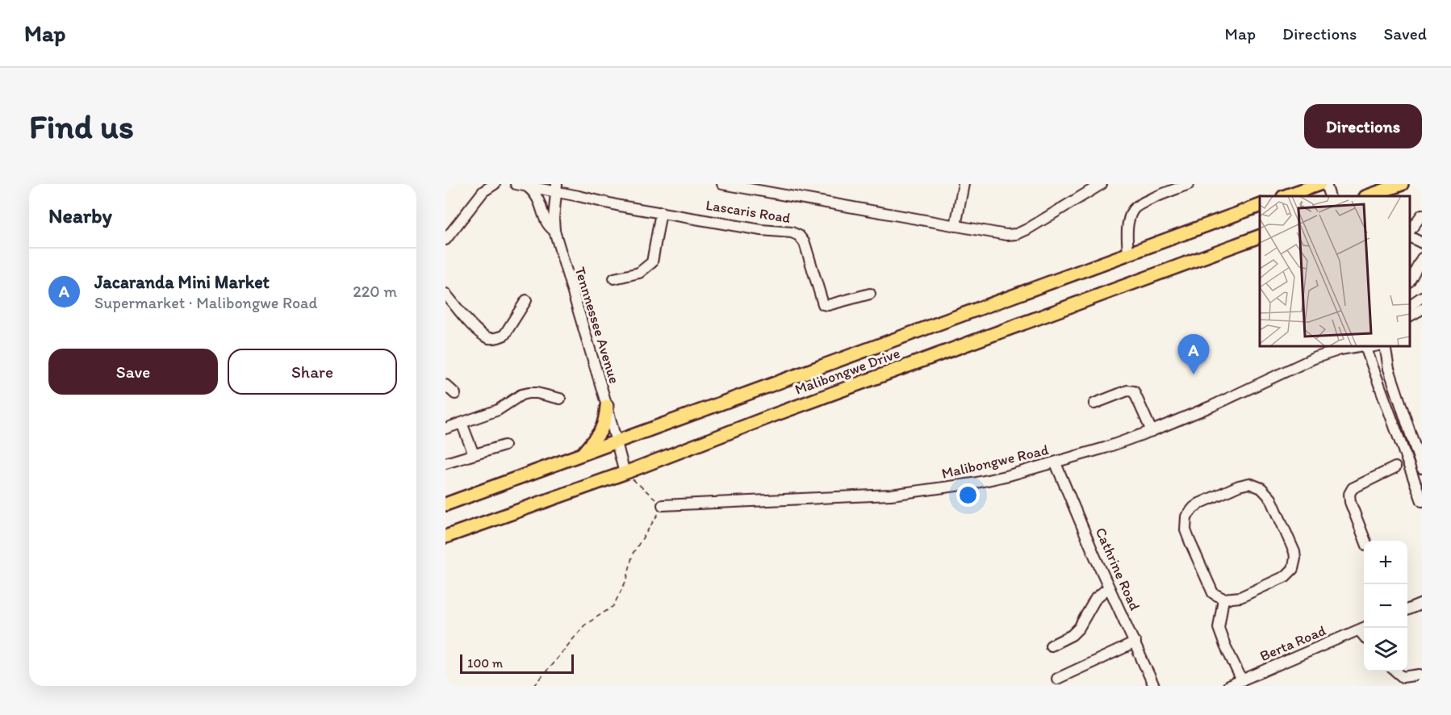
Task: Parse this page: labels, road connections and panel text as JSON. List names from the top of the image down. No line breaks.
{"streets":{"main road":["Malibongwe Drive"],"street":["Lascaris Road","Tennnessee Avenue","Malibongwe Road","Cathrine Road","Berta Road"]},"crossings":[["Lascaris Road","Tennnessee Avenue"],["Tennnessee Avenue","Malibongwe Drive"],["Malibongwe Road","Cathrine Road"]],"scale_bar":"100 m","page":{"header":"Map","nav":["Map","Directions","Saved"],"buttons":["Directions",["Save","Share"]],"title":"Find us","heading":"Nearby","list":[{"mark":"A","name":"Jacaranda Mini Market","note":"Supermarket · Malibongwe Road","value":"220 m"}],"pins":"A","map_buttons":["+","−"],"scale":"100 m"}}
